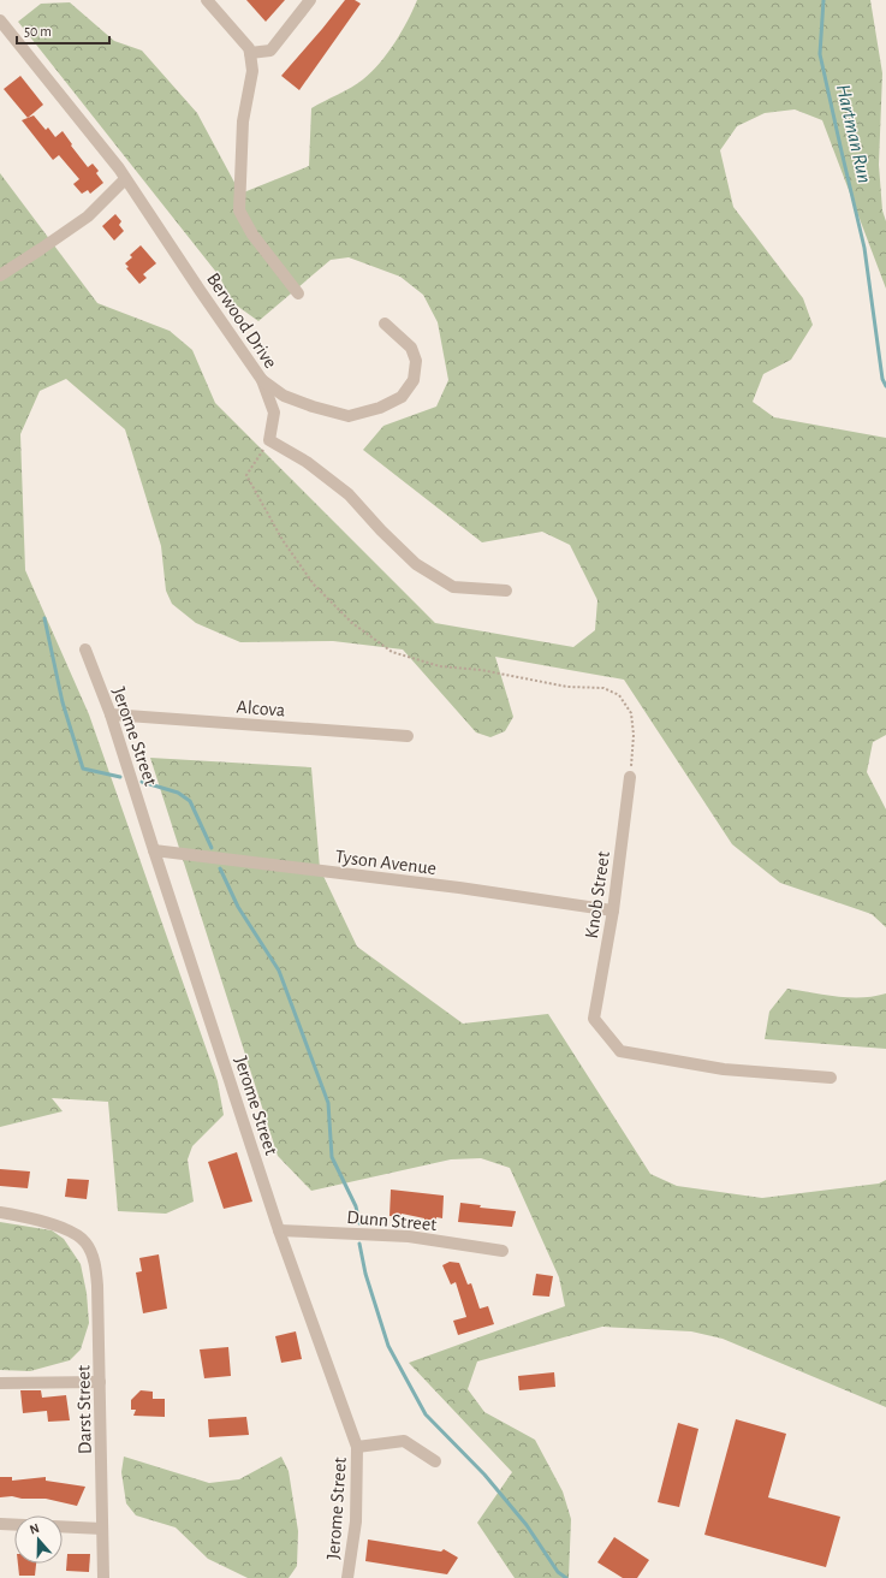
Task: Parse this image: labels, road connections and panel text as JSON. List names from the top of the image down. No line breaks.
{"streets":{"street":["Berwood Drive","Alcova","Jerome Street","Tyson Avenue","Knob Street","Dunn Street","Darst Street"]},"crossings":[["Alcova","Jerome Street"],["Jerome Street","Tyson Avenue"],["Jerome Street","Dunn Street"],["Tyson Avenue","Knob Street"]],"water":["Hartman Run"],"scale_bar":"50 m","north":"top"}
